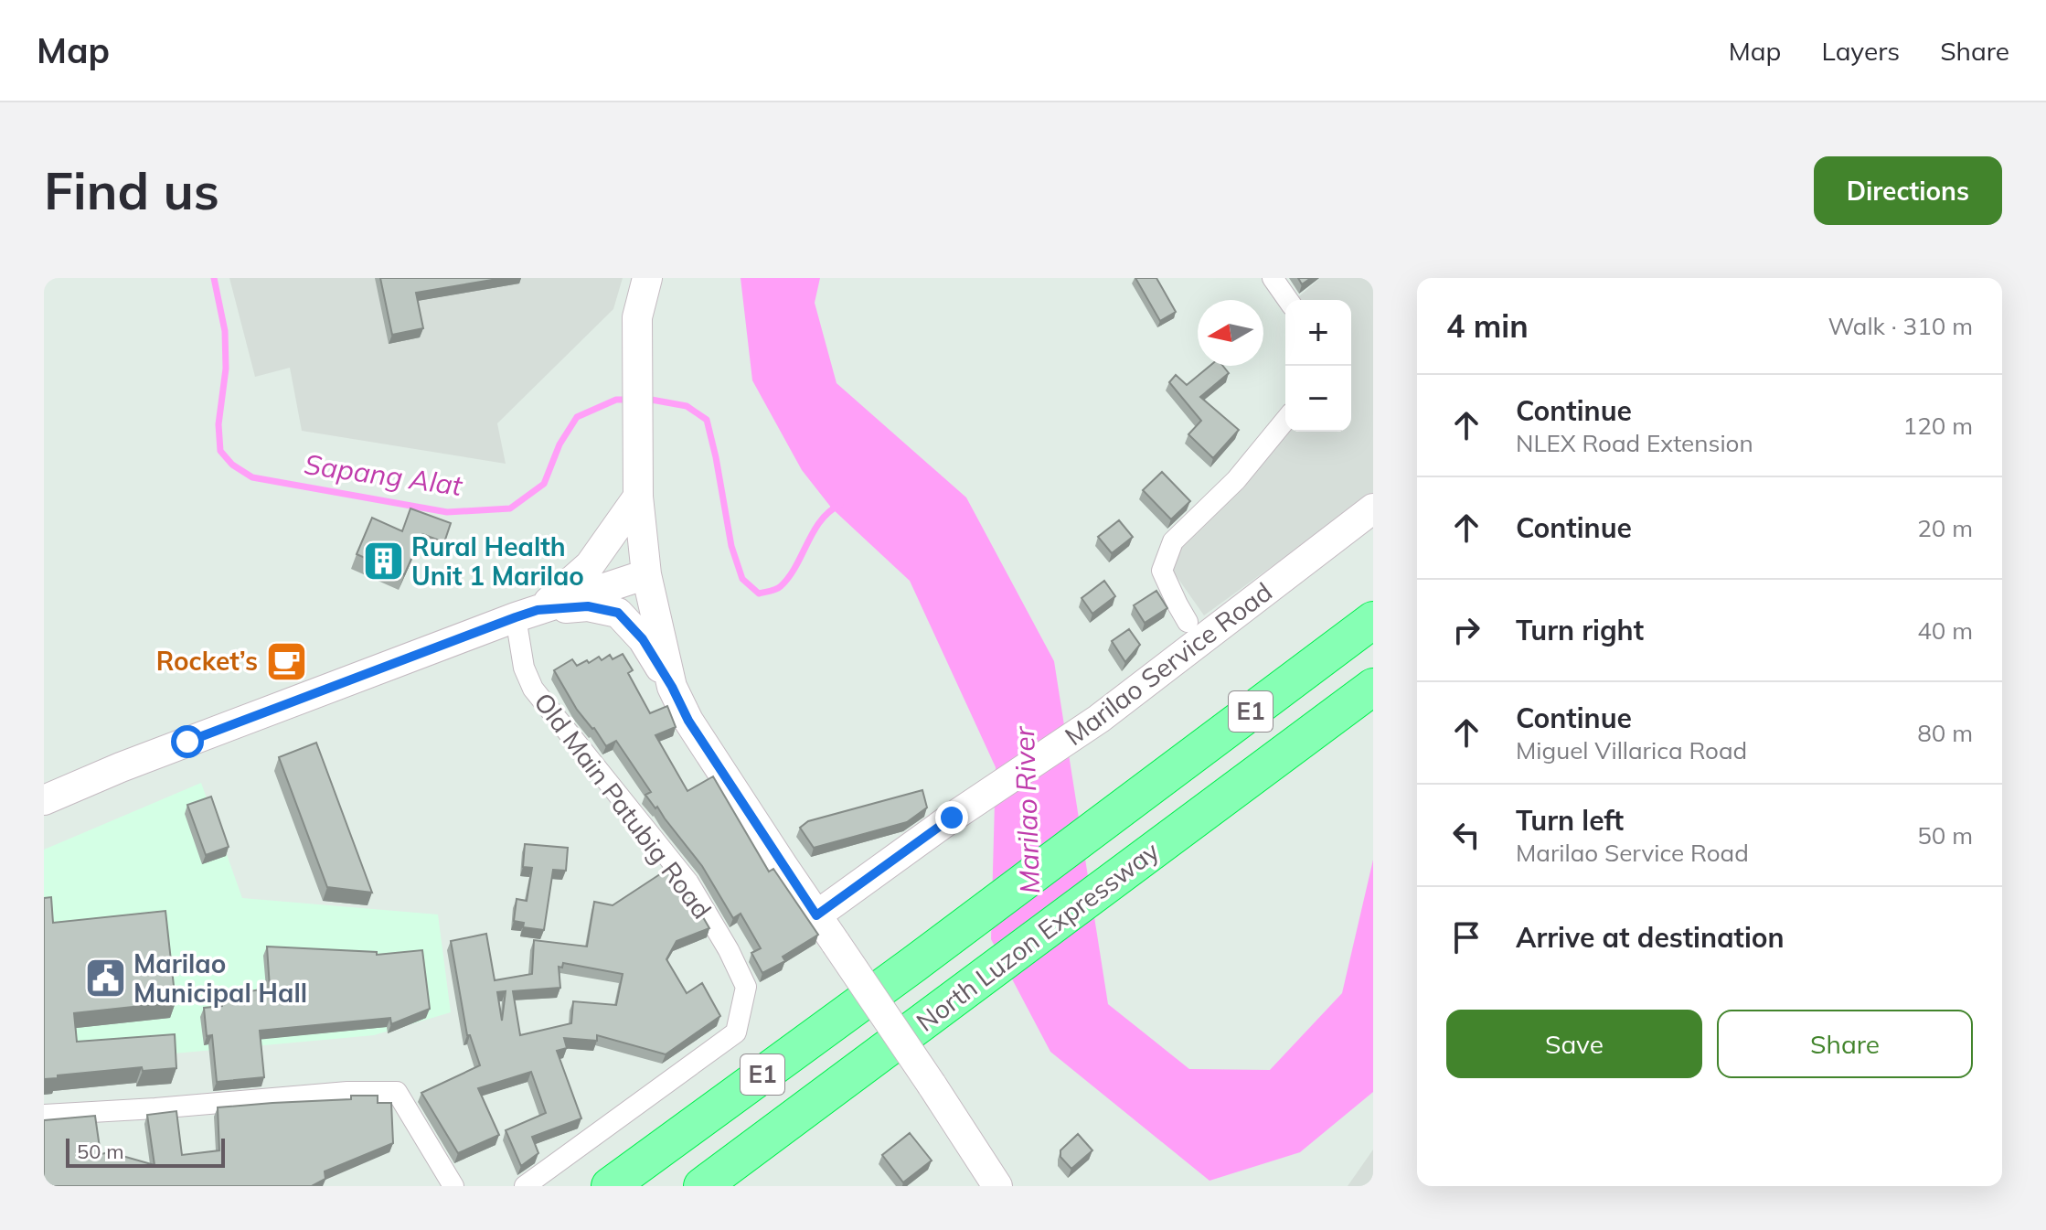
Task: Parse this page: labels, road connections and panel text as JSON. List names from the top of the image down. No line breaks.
{"streets":{"highway":["E1","North Luzon Expressway"],"main road":["Marilao Service Road"],"street":["Old Main Patubig Road"]},"water":["Sapang Alat","Marilao River"],"places":{"building":["Rural Health Unit 1 Marilao"],"cafe":["Rocket’s"],"public building":["Marilao Municipal Hall"]},"scale_bar":"50 m","north":"left","page":{"header":"Map","nav":["Map","Layers","Share"],"buttons":["Directions",["Save","Share"]],"title":"Find us","heading":["4 min","Walk · 310 m"],"map_buttons":["+","−"],"list":[["Continue","NLEX Road Extension","120 m"],["Continue","20 m"],["Turn right","40 m"],["Continue","Miguel Villarica Road","80 m"],["Turn left","Marilao Service Road","50 m"],"Arrive at destination"],"scale":"50 m"}}
